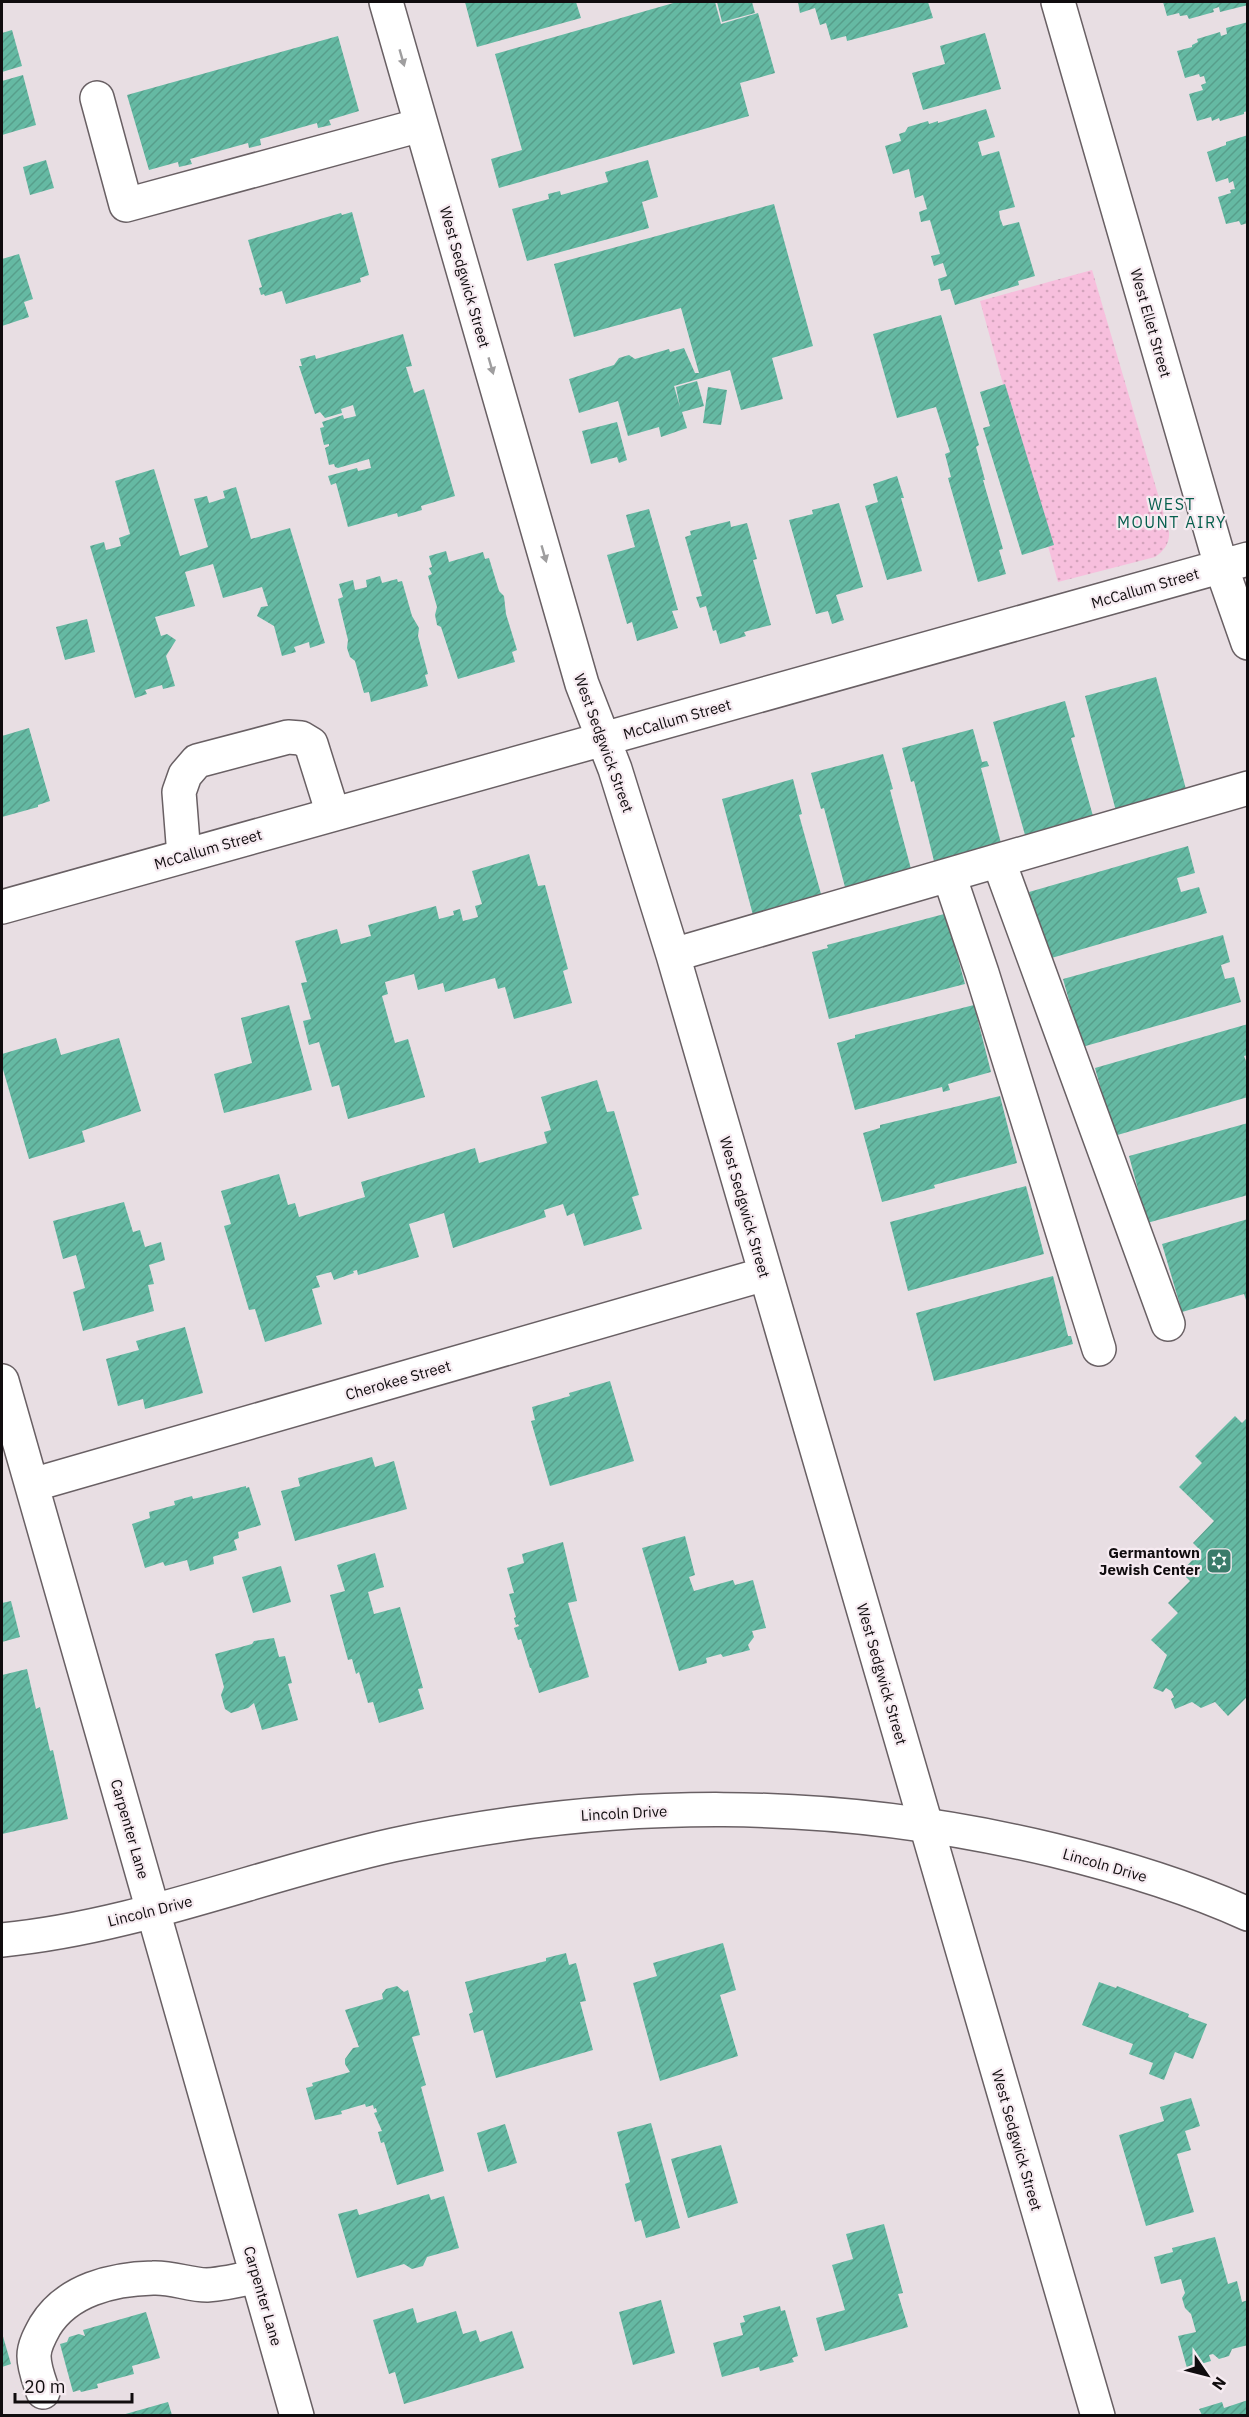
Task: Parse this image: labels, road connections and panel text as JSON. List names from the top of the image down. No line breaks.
{"streets":{"street":["West Sedgwick Street","West Ellet Street","McCallum Street","Cherokee Street","Lincoln Drive","Carpenter Lane"]},"crossings":[["West Sedgwick Street","McCallum Street"],["West Sedgwick Street","Cherokee Street"],["West Sedgwick Street","Lincoln Drive"],["West Ellet Street","McCallum Street"],["Cherokee Street","Carpenter Lane"],["Lincoln Drive","Carpenter Lane"]],"districts":["WEST MOUNT AIRY"],"places":{"synagogue":["Germantown Jewish Center"]},"scale_bar":"20 m","north":"bottom right"}
